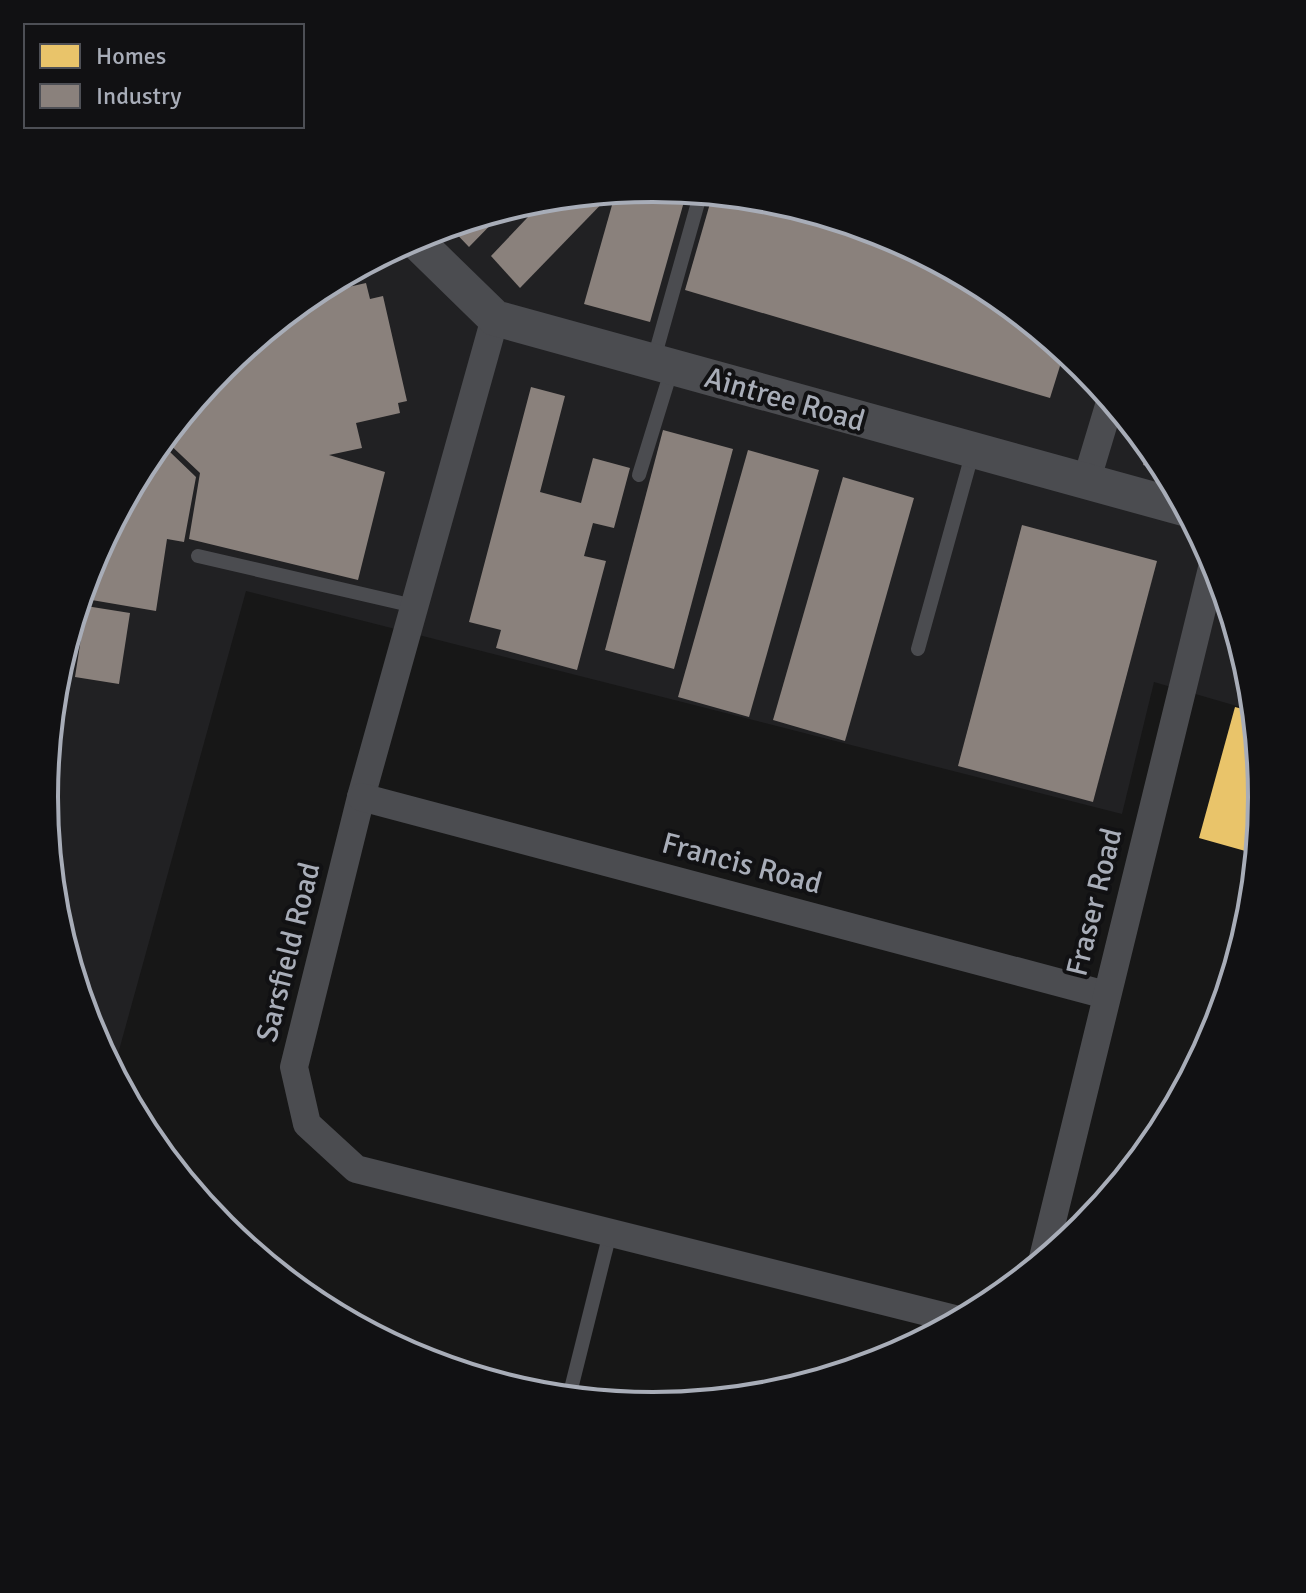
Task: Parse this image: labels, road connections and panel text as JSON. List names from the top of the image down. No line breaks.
{"streets":{"street":["Aintree Road","Francis Road","Fraser Road","Sarsfield Road"]},"crossings":[["Aintree Road","Sarsfield Road"],["Francis Road","Fraser Road"],["Francis Road","Sarsfield Road"]],"legend":["Homes","Industry"]}
